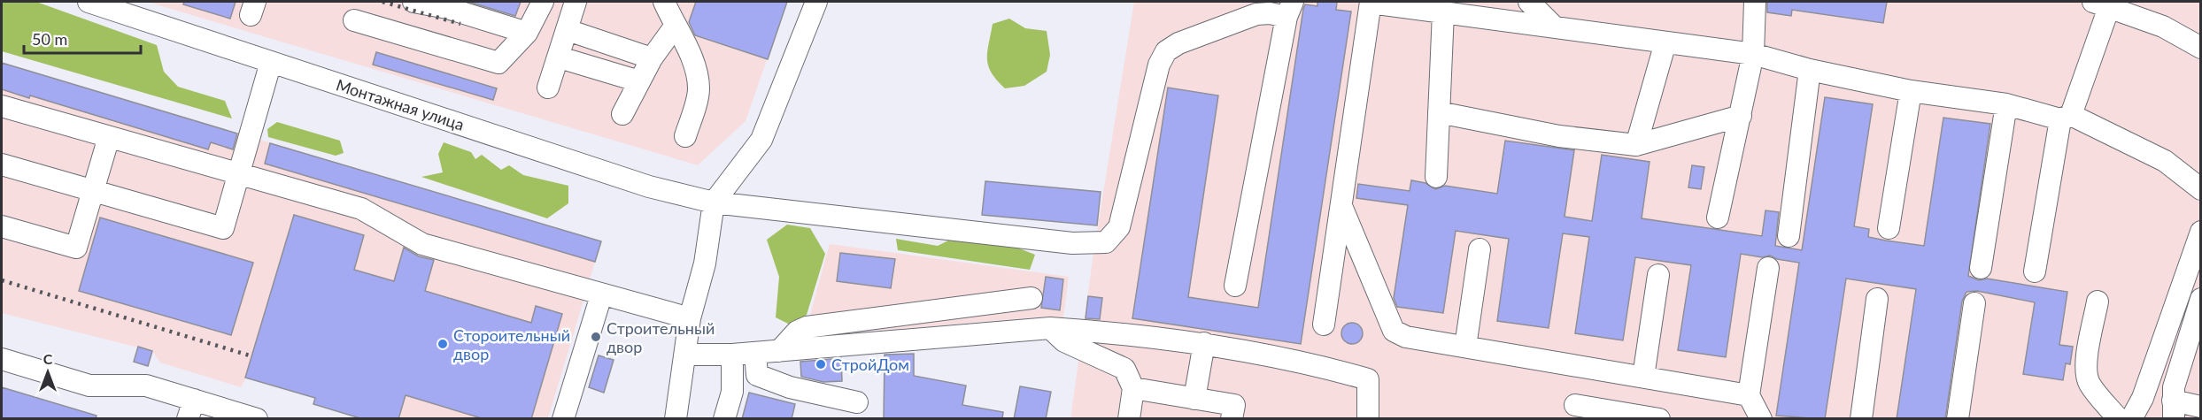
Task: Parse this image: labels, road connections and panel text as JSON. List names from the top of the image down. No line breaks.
{"streets":{"street":["Монтажная улица"]},"places":["Строительный двор","Стороительный двор","СтройДом"],"scale_bar":"50 m","north":"top"}
